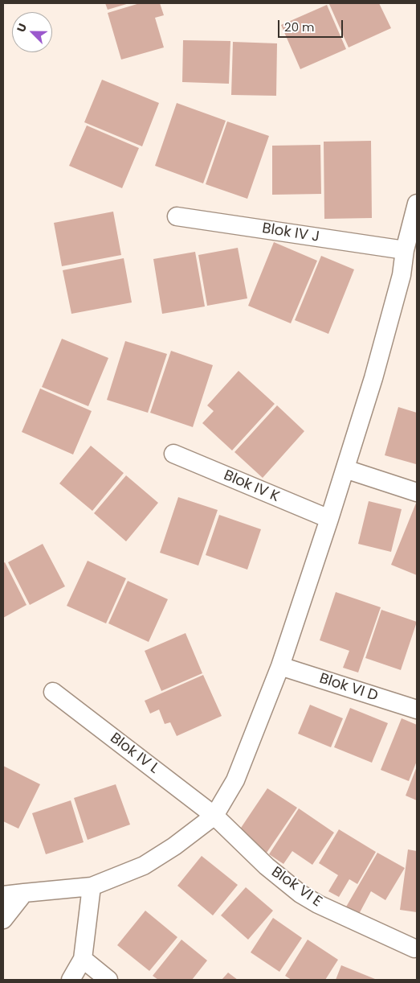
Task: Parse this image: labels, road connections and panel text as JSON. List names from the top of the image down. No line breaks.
{"streets":{"street":["Blok IV J","Blok IV K","Blok VI D","Blok IV L","Blok VI E"]},"crossings":[["Blok IV L","Blok VI E"]],"scale_bar":"20 m","north":"top left"}
